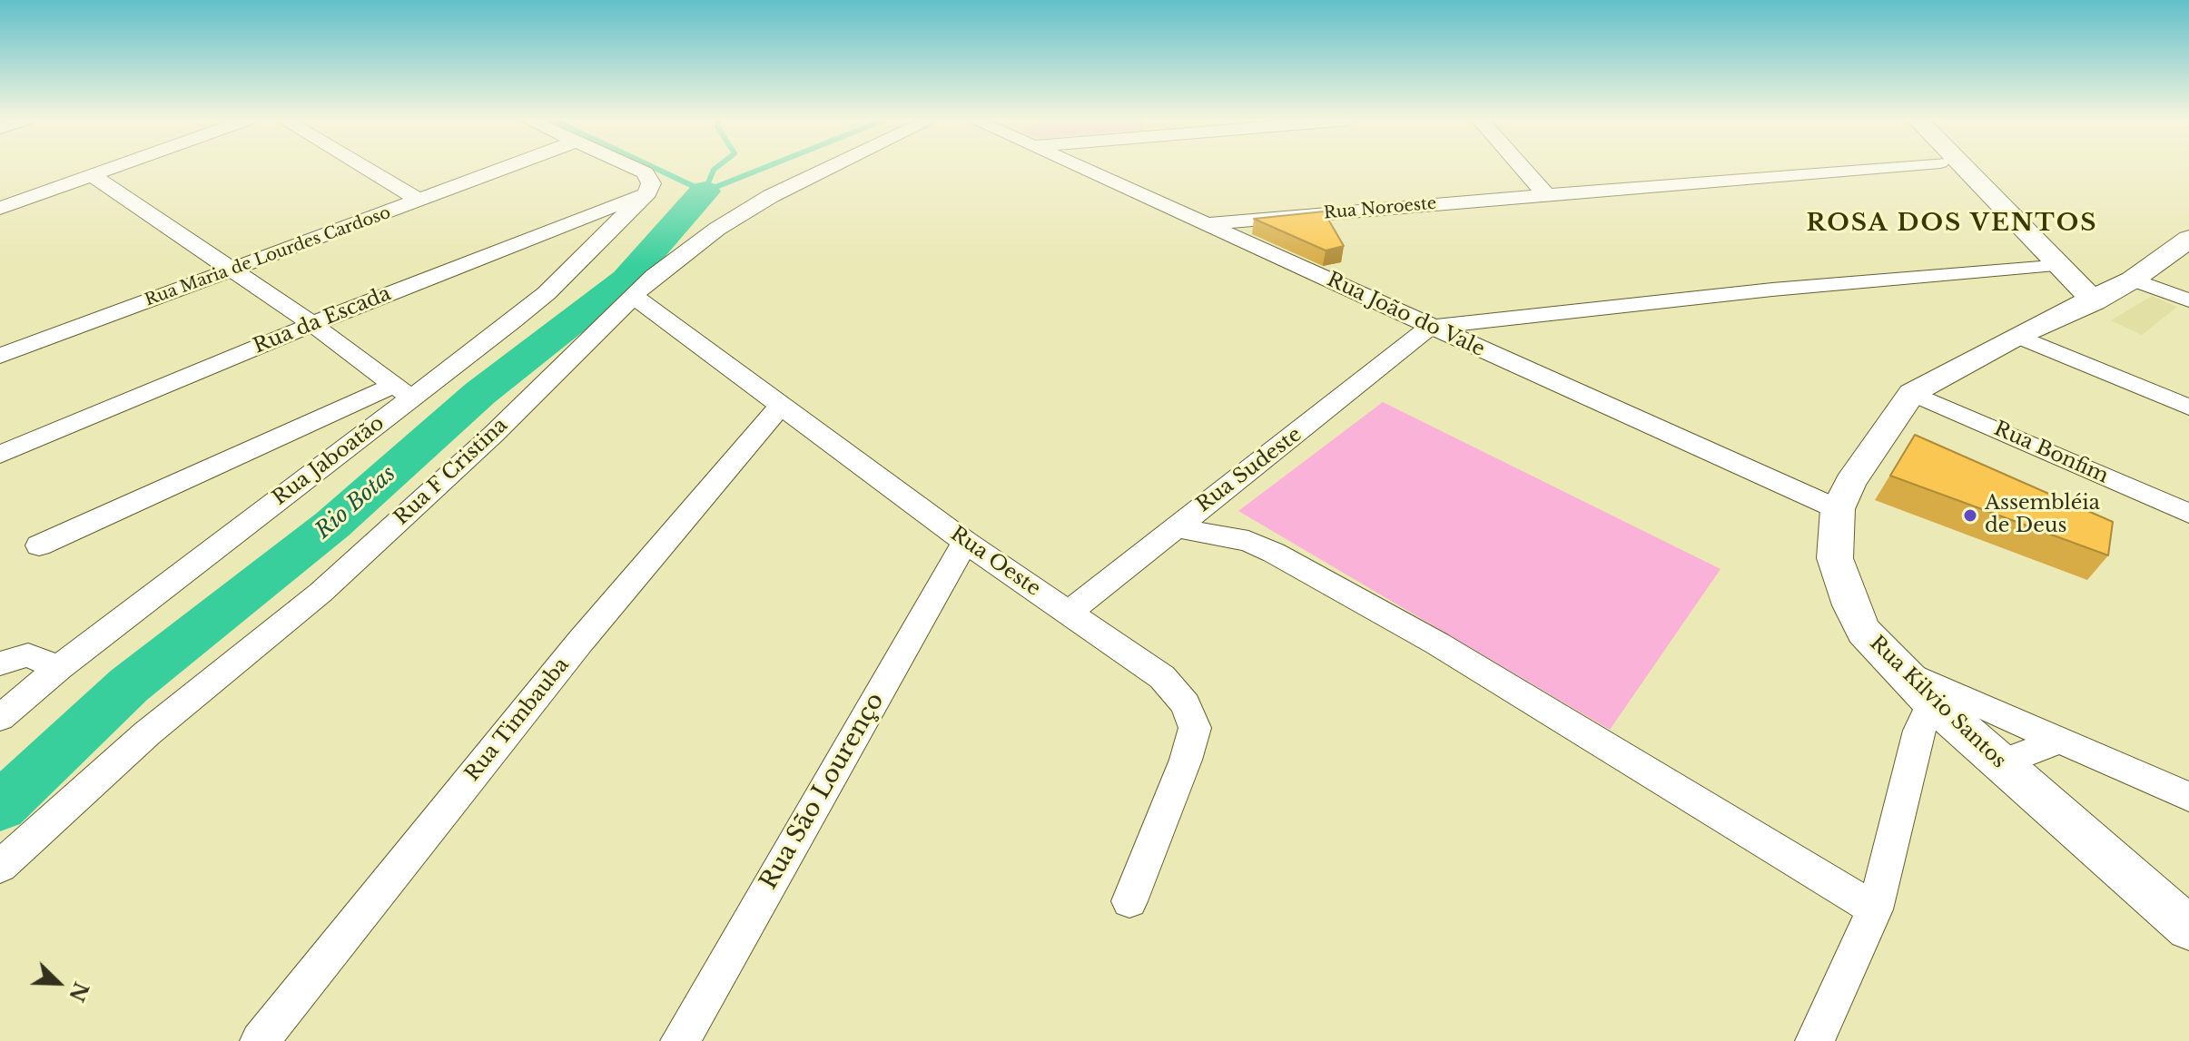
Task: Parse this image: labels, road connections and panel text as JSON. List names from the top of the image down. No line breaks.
{"streets":{"main road":["Rua Kilvio Santos"],"street":["Rua Noroeste","Rua Maria de Lourdes Cardoso","Rua João do Vale","Rua da Escada","Rua Bonfim","Rua Jaboatão","Rua Sudeste","Rua F Cristina","Rua Oeste","Rua Timbauba","Rua São Lourenço"]},"crossings":[["Rua Noroeste","Rua João do Vale"],["Rua João do Vale","Rua Sudeste"],["Rua João do Vale","Rua Kilvio Santos"],["Rua da Escada","Rua Jaboatão"],["Rua Bonfim","Rua Kilvio Santos"],["Rua Sudeste","Rua Oeste"],["Rua F Cristina","Rua Oeste"],["Rua Oeste","Rua Timbauba"],["Rua Oeste","Rua São Lourenço"]],"districts":["ROSA DOS VENTOS"],"water":["Rio Botas"],"places":["Assembléia de Deus"],"north":"bottom right"}
